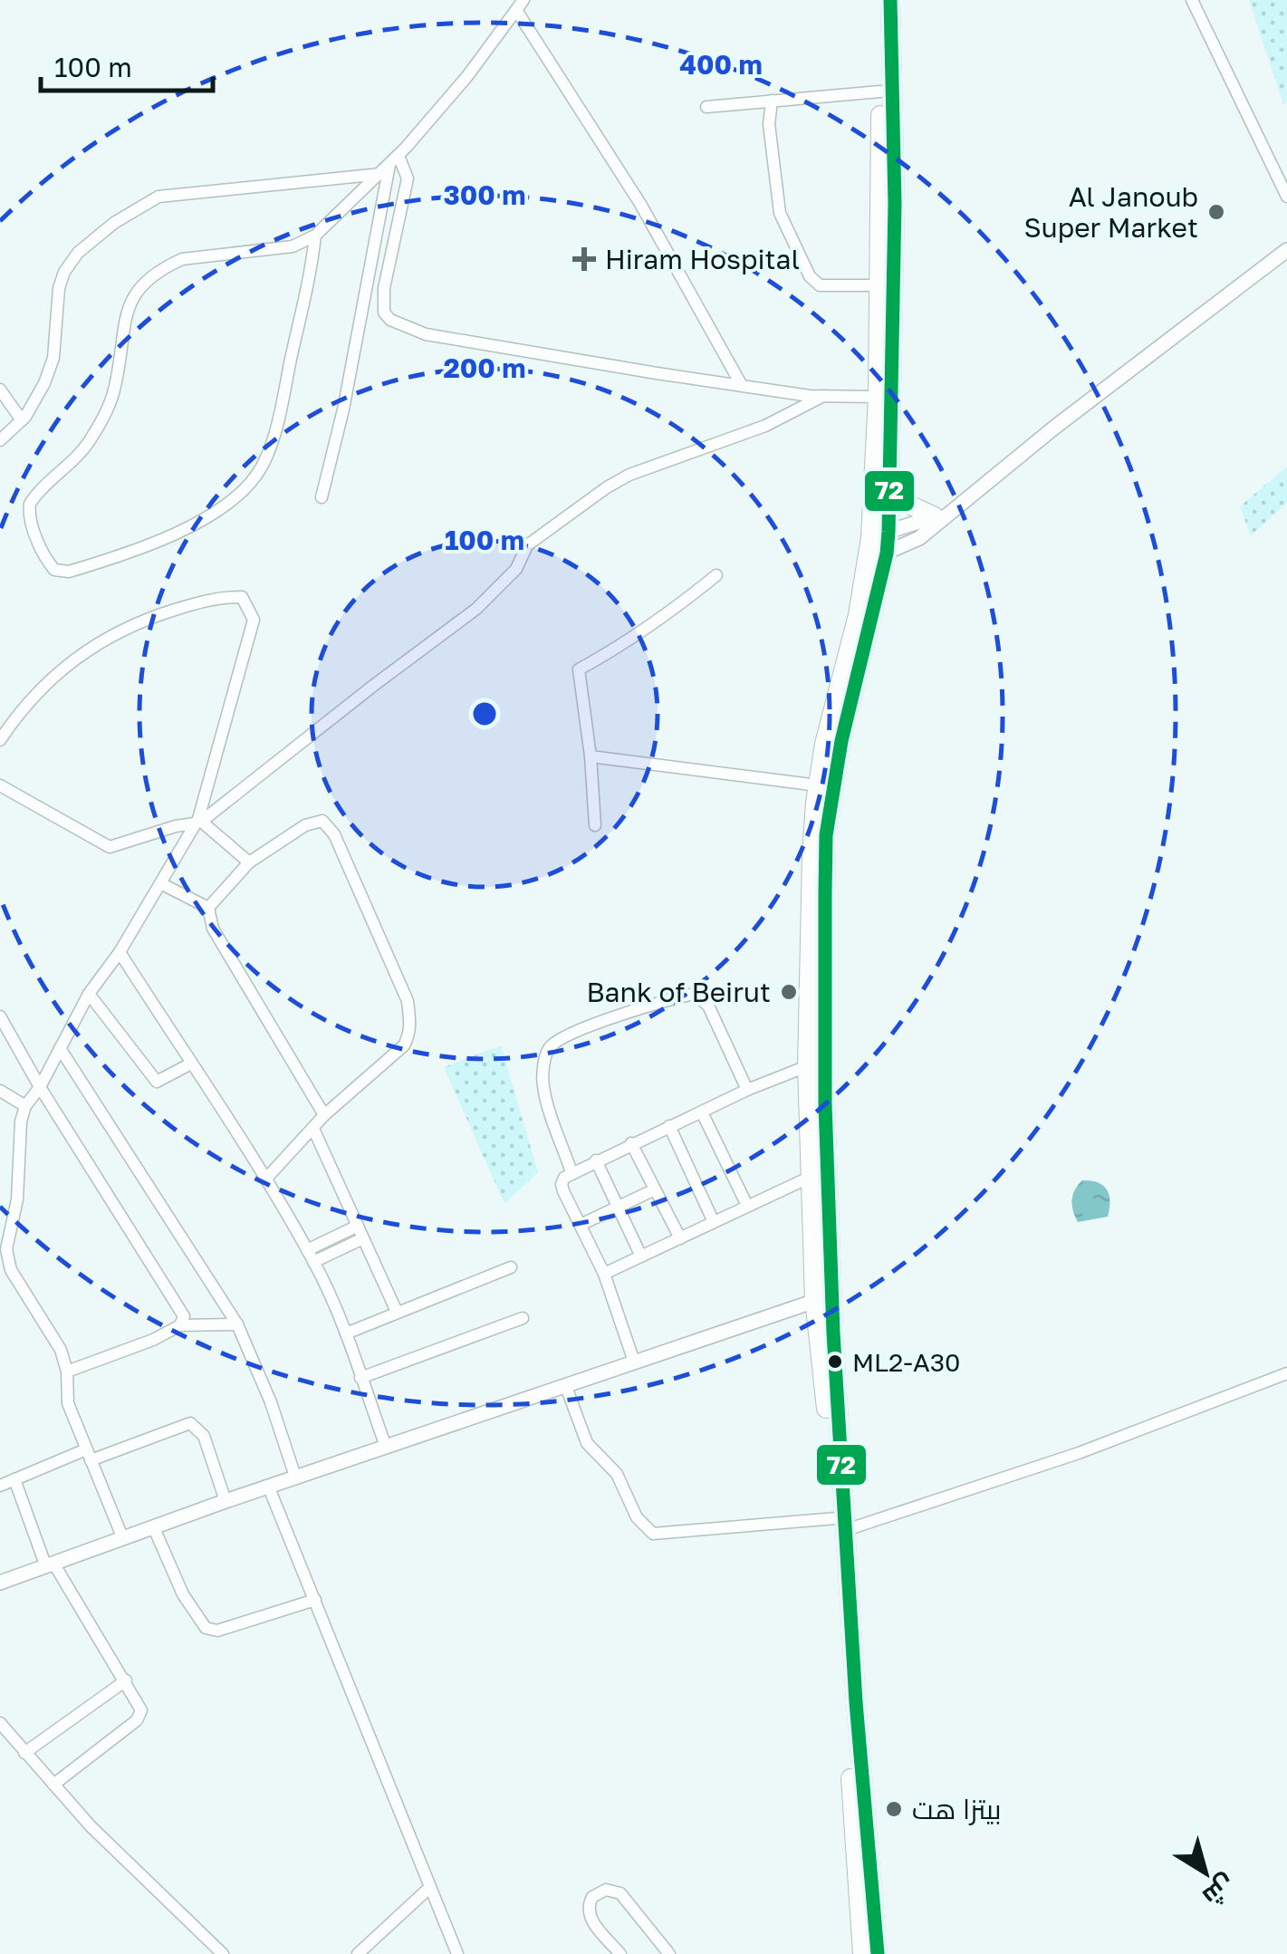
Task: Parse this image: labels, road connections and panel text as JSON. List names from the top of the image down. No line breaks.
{"places":{"other":["Al Janoub Super Market","Bank of Beirut","ML2-A30","بيتزا هت"],"health":["Hiram Hospital"]},"lines":["transit line 72"],"scale_bar":"100 m","north":"bottom right","rings":["400 m","300 m","200 m","100 m"]}
